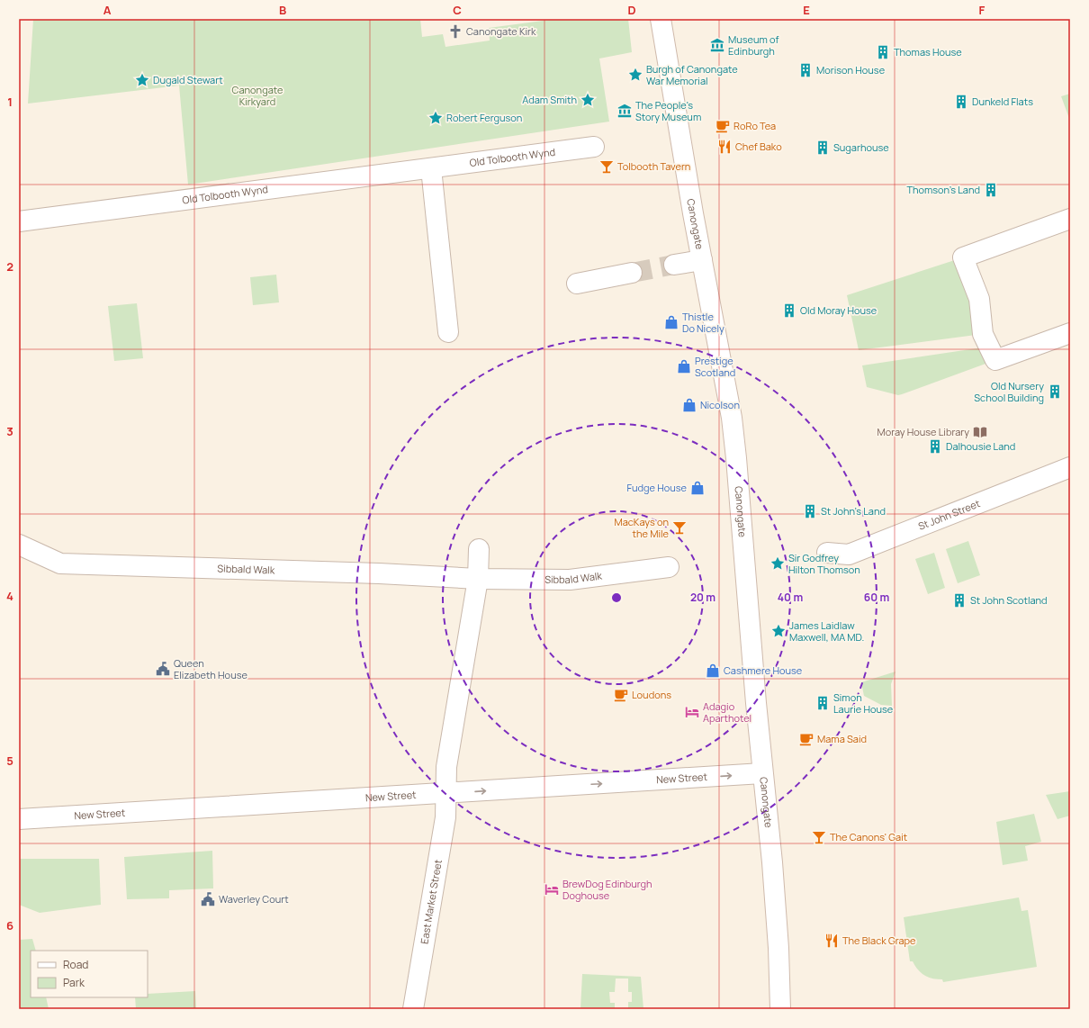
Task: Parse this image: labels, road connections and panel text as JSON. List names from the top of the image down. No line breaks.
{"streets":{"street":["Old Tolbooth Wynd","Canongate","St John Street","Sibbald Walk","New Street","East Market Street"]},"crossings":[["Canongate","New Street"],["New Street","East Market Street"]],"one_way":["New Street"],"parks":["Canongate Kirkyard"],"places":{"church":["Canongate Kirk"],"museum":["Museum of Edinburgh","The People's Story Museum"],"building":["Thomas House","Morison House","Dunkeld Flats","Sugarhouse","Thomson's Land","Old Moray House","Old Nursery School Building","Dalhousie Land","St John's Land","St John Scotland","Simon Laurie House"],"place":["Burgh of Canongate War Memorial","Dugald Stewart","Adam Smith","Robert Ferguson","Sir Godfrey Hilton Thomson","James Laidlaw Maxwell, MA MD."],"cafe":["RoRo Tea","Loudons","Mama Said"],"restaurant":["Chef Bako","The Black Grape"],"bar":["Tolbooth Tavern","MacKays on the Mile","The Canons' Gait"],"shop":["Thistle Do Nicely","Prestige Scotland","Nicolson","Fudge House","Cashmere House"],"library":["Moray House Library"],"public building":["Queen Elizabeth House","Waverley Court"],"hotel":["Adagio Aparthotel","BrewDog Edinburgh Doghouse"]},"legend":["Road","Park"],"grid":{"columns":["A","B","C","D","E","F"],"rows":["1","2","3","4","5","6"]},"rings":["20 m","40 m","60 m"]}
